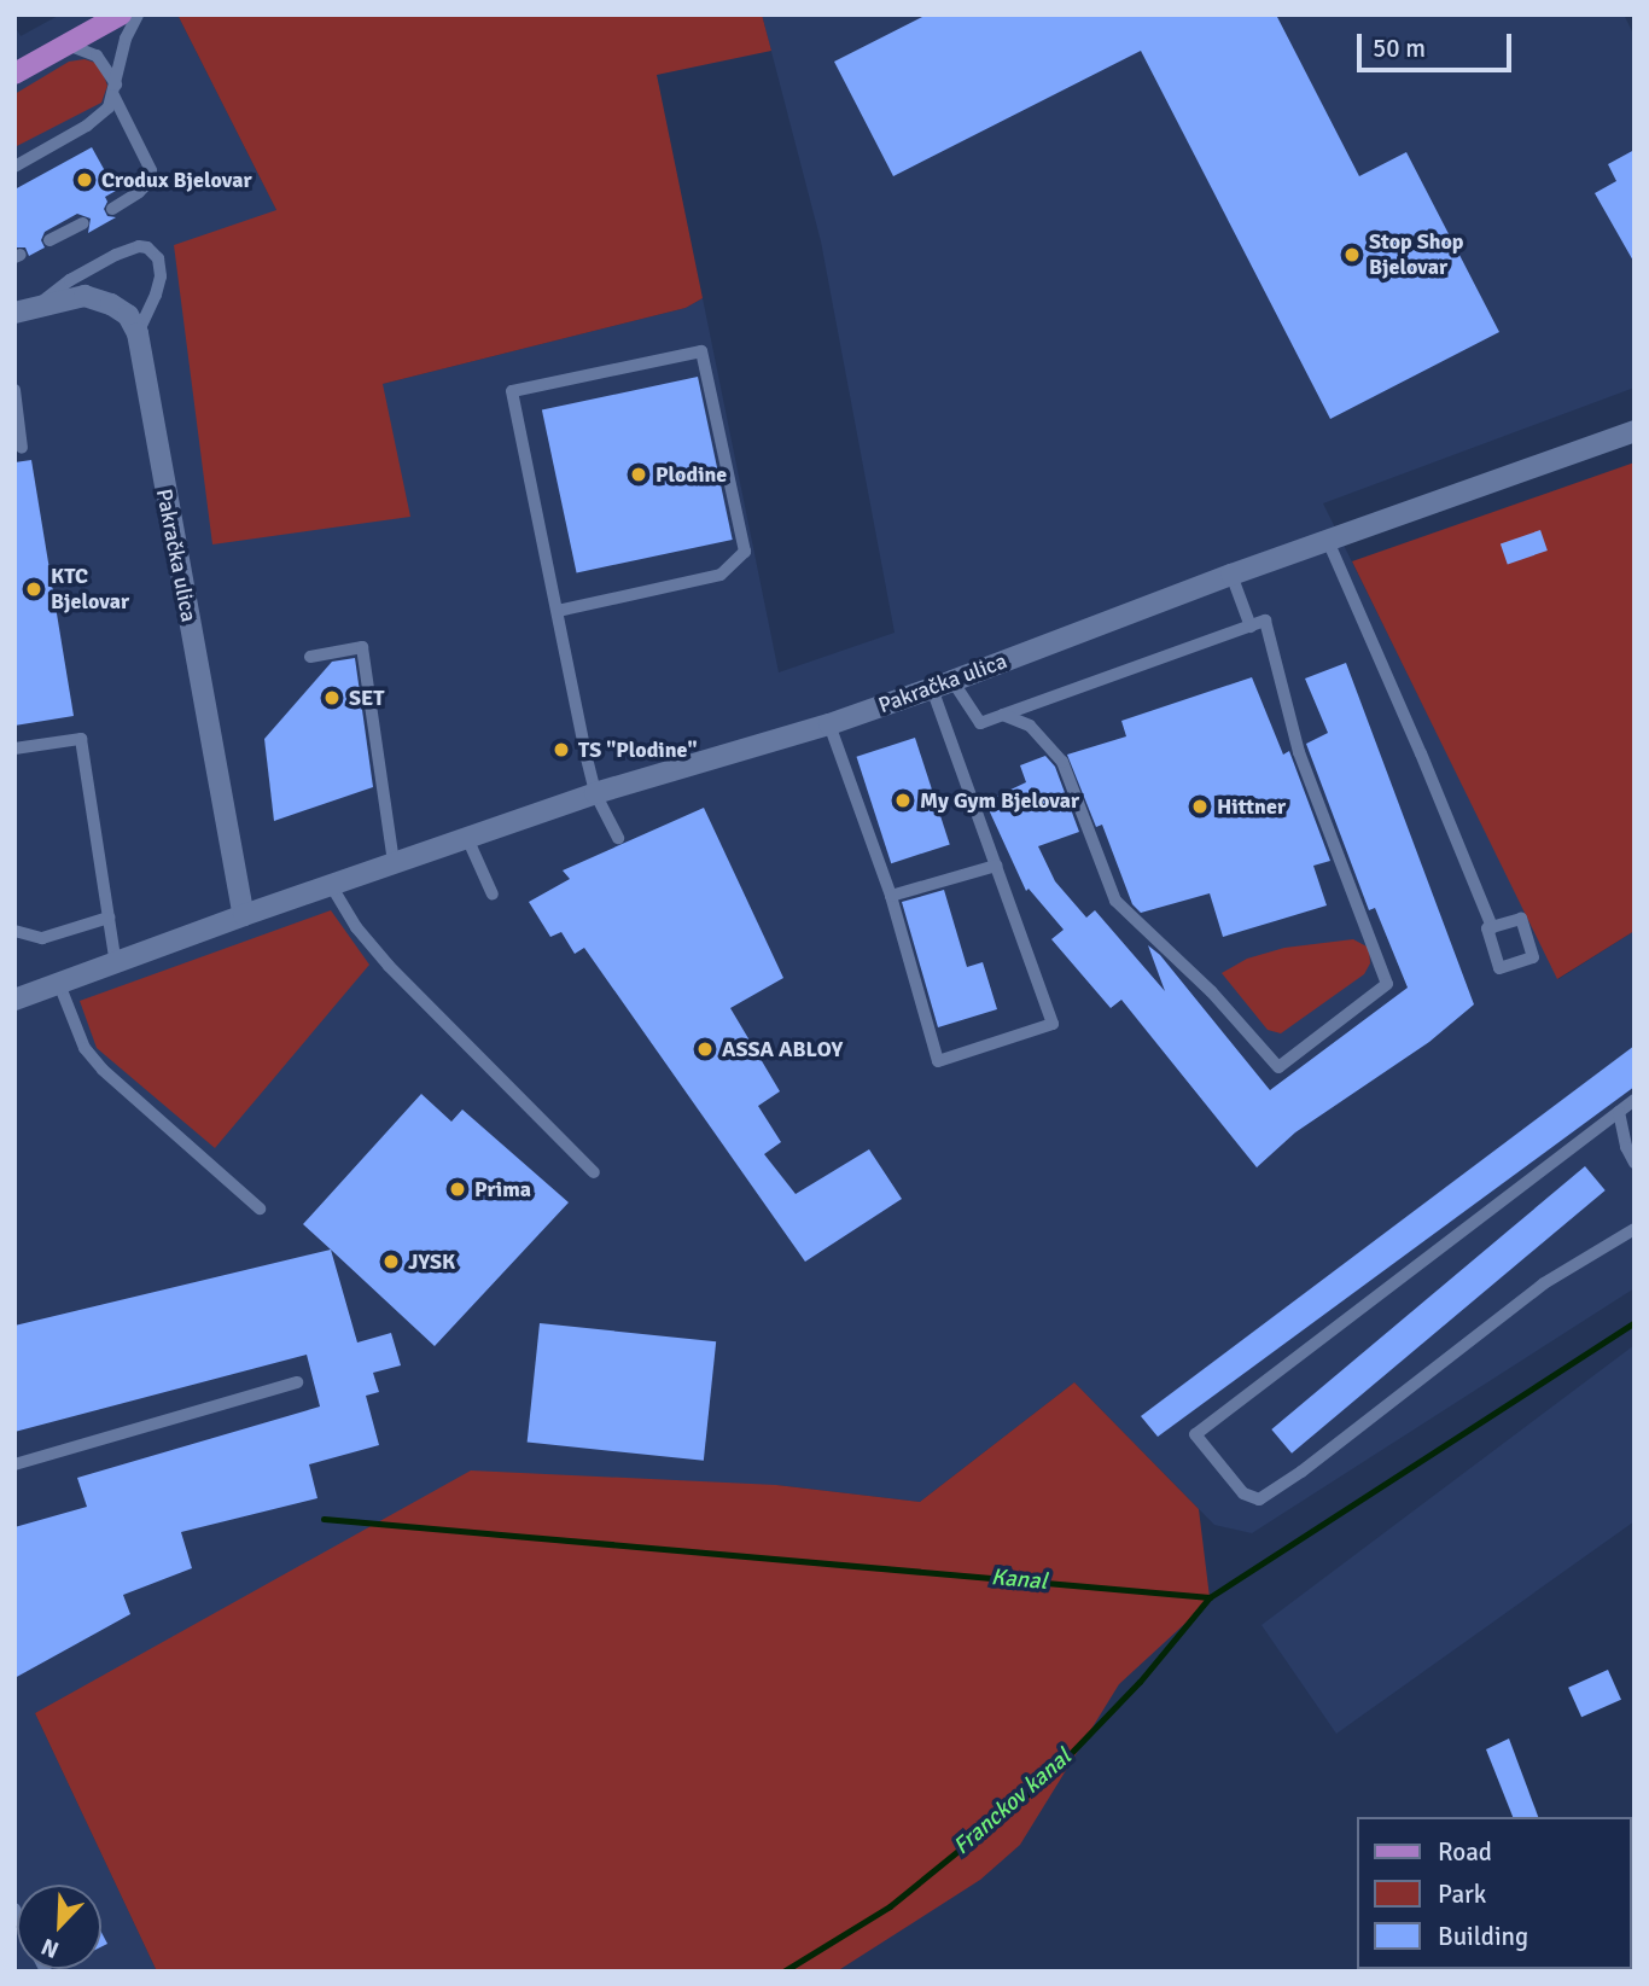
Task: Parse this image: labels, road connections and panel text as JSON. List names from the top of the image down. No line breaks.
{"streets":{"street":["Pakračka ulica"]},"water":["Kanal","Franckov kanal"],"places":["Crodux Bjelovar","Stop Shop Bjelovar","Plodine","KTC Bjelovar","SET","TS \"Plodine\"","My Gym Bjelovar","Hittner","ASSA ABLOY","Prima","JYSK"],"legend":["Road","Park","Building"],"scale_bar":"50 m","north":"bottom left"}
